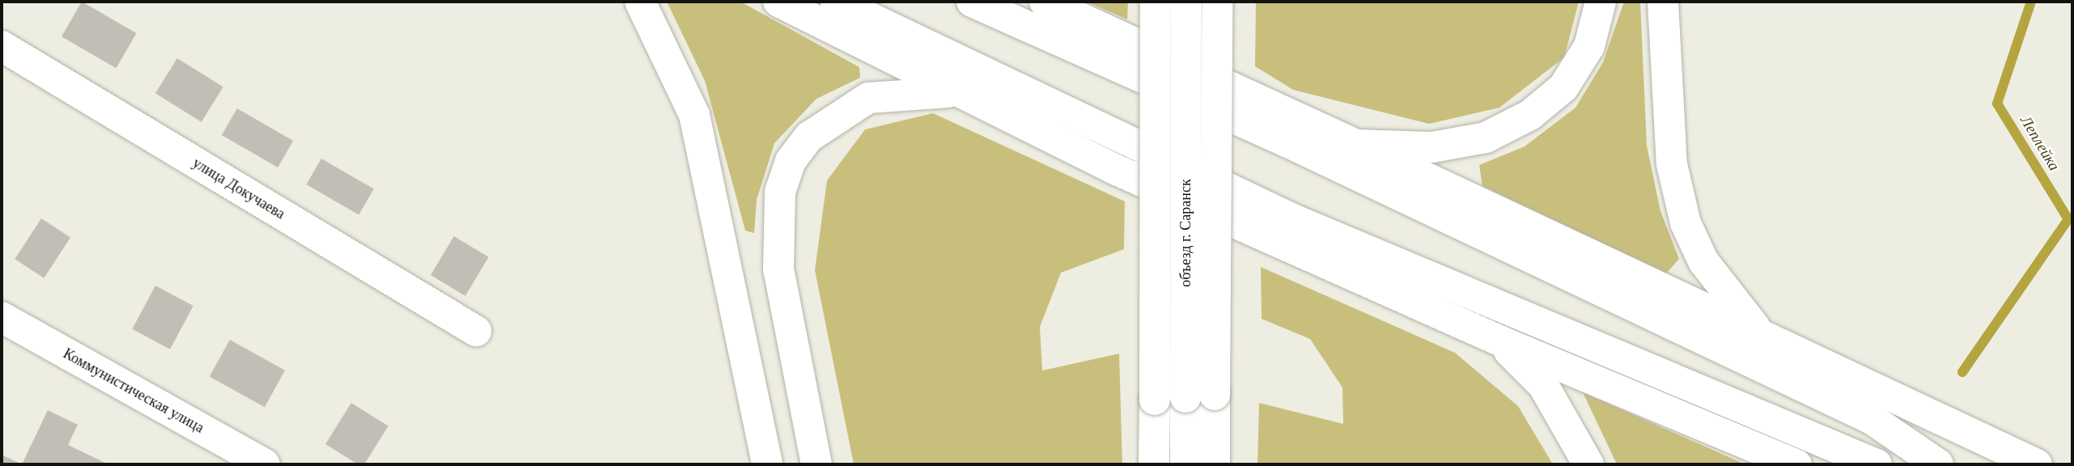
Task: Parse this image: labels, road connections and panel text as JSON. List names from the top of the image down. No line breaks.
{"streets":{"main road":["улица Докучаева","объезд г. Саранск","Коммунистическая улица"]},"water":["Леплейка"]}
